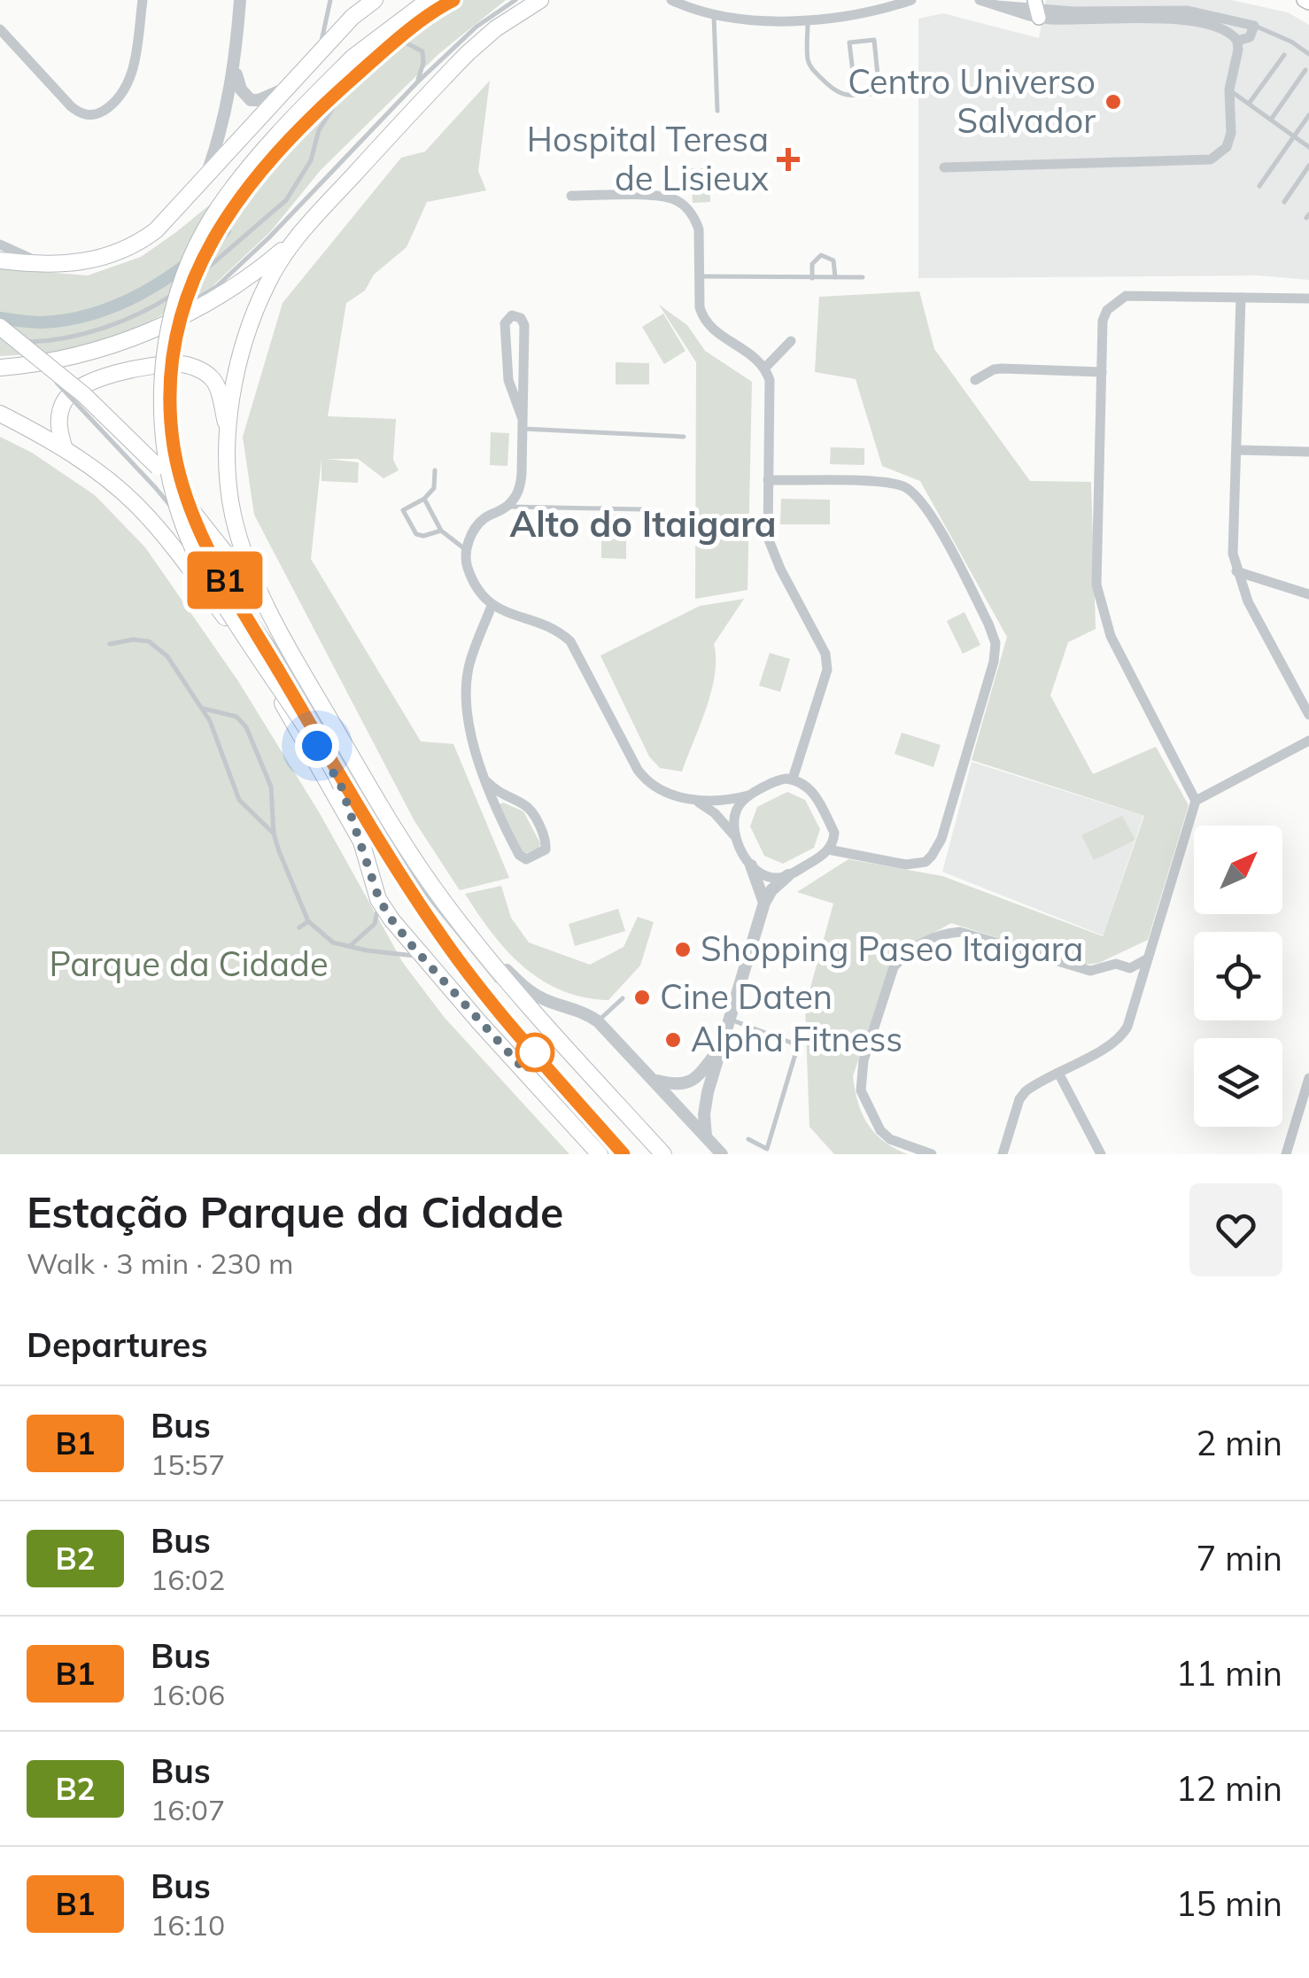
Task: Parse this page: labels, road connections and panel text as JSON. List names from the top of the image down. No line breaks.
{"districts":["Alto do Itaigara"],"parks":["Parque da Cidade"],"places":{"other":["Centro Universo Salvador","Shopping Paseo Itaigara","Cine Daten","Alpha Fitness"],"health":["Hospital Teresa de Lisieux"]},"lines":["bus line B1"],"north":"top right","page":{"on_map":"B1","heading":[["Estação Parque da Cidade","Walk · 3 min · 230 m"],"Departures"],"list":[{"mark":"B1","name":"Bus","note":"15:57","value":"2 min"},{"mark":"B2","name":"Bus","note":"16:02","value":"7 min"},{"mark":"B1","name":"Bus","note":"16:06","value":"11 min"},{"mark":"B2","name":"Bus","note":"16:07","value":"12 min"},{"mark":"B1","name":"Bus","note":"16:10","value":"15 min"}]}}
